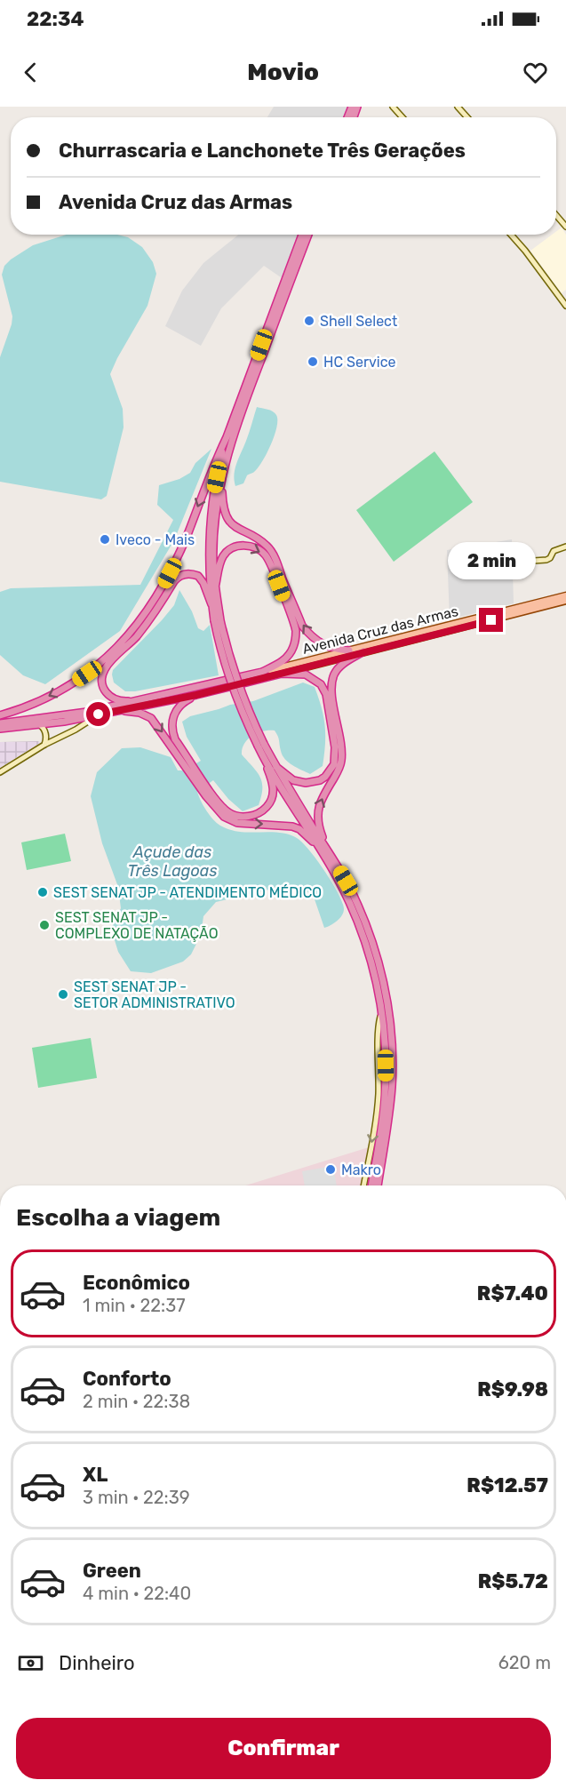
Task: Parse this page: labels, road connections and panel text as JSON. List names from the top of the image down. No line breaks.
{"streets":{"main road":["Avenida Cruz das Armas"]},"water":["Açude das Três Lagoas"],"places":["Shell Select","HC Service","Iveco - Mais","SEST SENAT JP - ATENDIMENTO MÉDICO","SEST SENAT JP - COMPLEXO DE NATAÇÃO","SEST SENAT JP - SETOR ADMINISTRATIVO","Makro"],"page":{"status":"22:34","header":"Movio","banner":["Churrascaria e Lanchonete Três Gerações","Avenida Cruz das Armas"],"bubble":"2 min","heading":"Escolha a viagem","list":[{"name":"Econômico","note":"1 min · 22:37","value":"R$7.40"},{"name":"Conforto","note":"2 min · 22:38","value":"R$9.98"},{"name":"XL","note":"3 min · 22:39","value":"R$12.57"},{"name":"Green","note":"4 min · 22:40","value":"R$5.72"}],"pay":["Dinheiro","620 m"],"buttons":"Confirmar"}}
